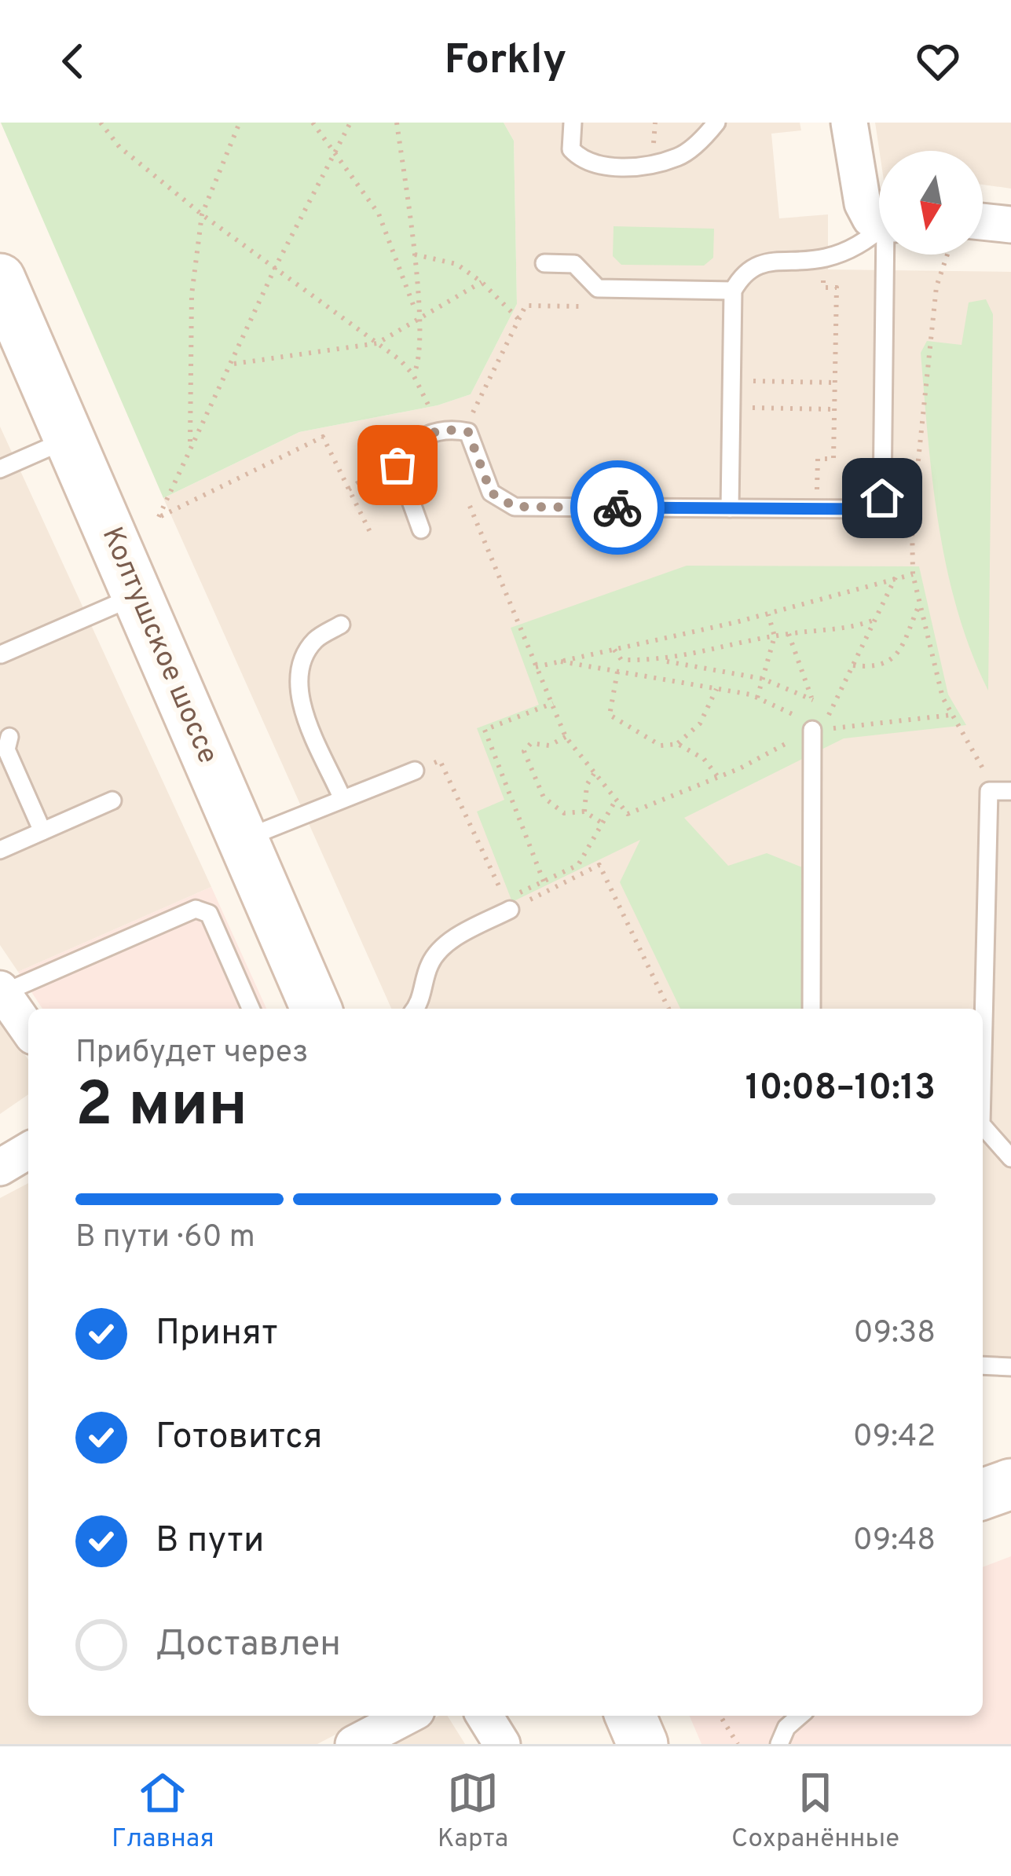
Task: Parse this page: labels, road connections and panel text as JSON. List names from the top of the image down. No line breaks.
{"streets":{"main road":["Колтушское шоссе"]},"north":"bottom","page":{"header":"Forkly","heading":["2 мин","Прибудет через","10:08–10:13"],"bar":"В пути · 60 m","list":[["Принят","09:38"],["Готовится","09:42"],["В пути","09:48"],"Доставлен"],"tabs":["Главная","Карта","Сохранённые"]}}
